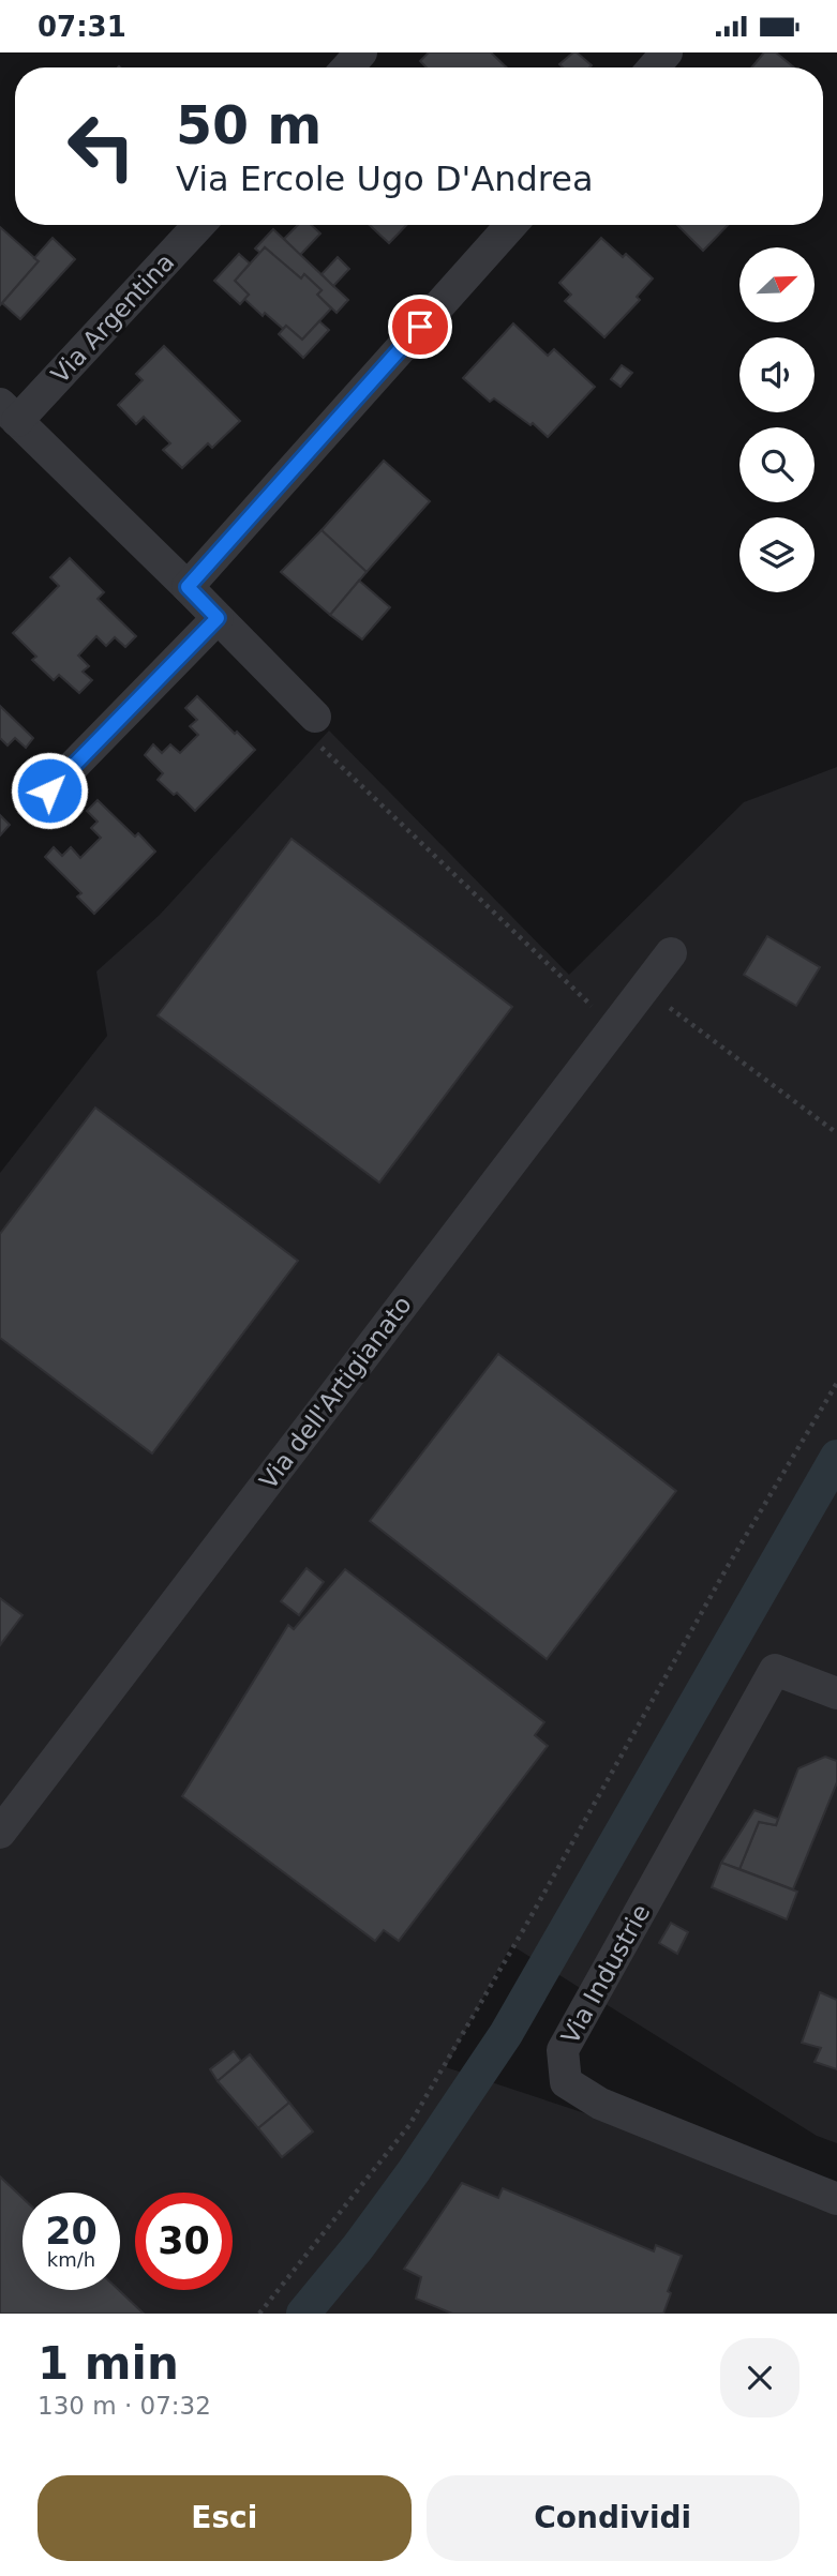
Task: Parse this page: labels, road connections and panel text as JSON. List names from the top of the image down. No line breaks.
{"streets":{"street":["Via Argentina","Via dell'Artigianato","Via Industrie"]},"north":"top right","page":{"status":"07:31","turn":["50 m","Via Ercole Ugo D'Andrea"],"speed":"20 km/h","limit":"30","heading":["1 min","130 m · 07:32"],"buttons":["Esci","Condividi"]}}
